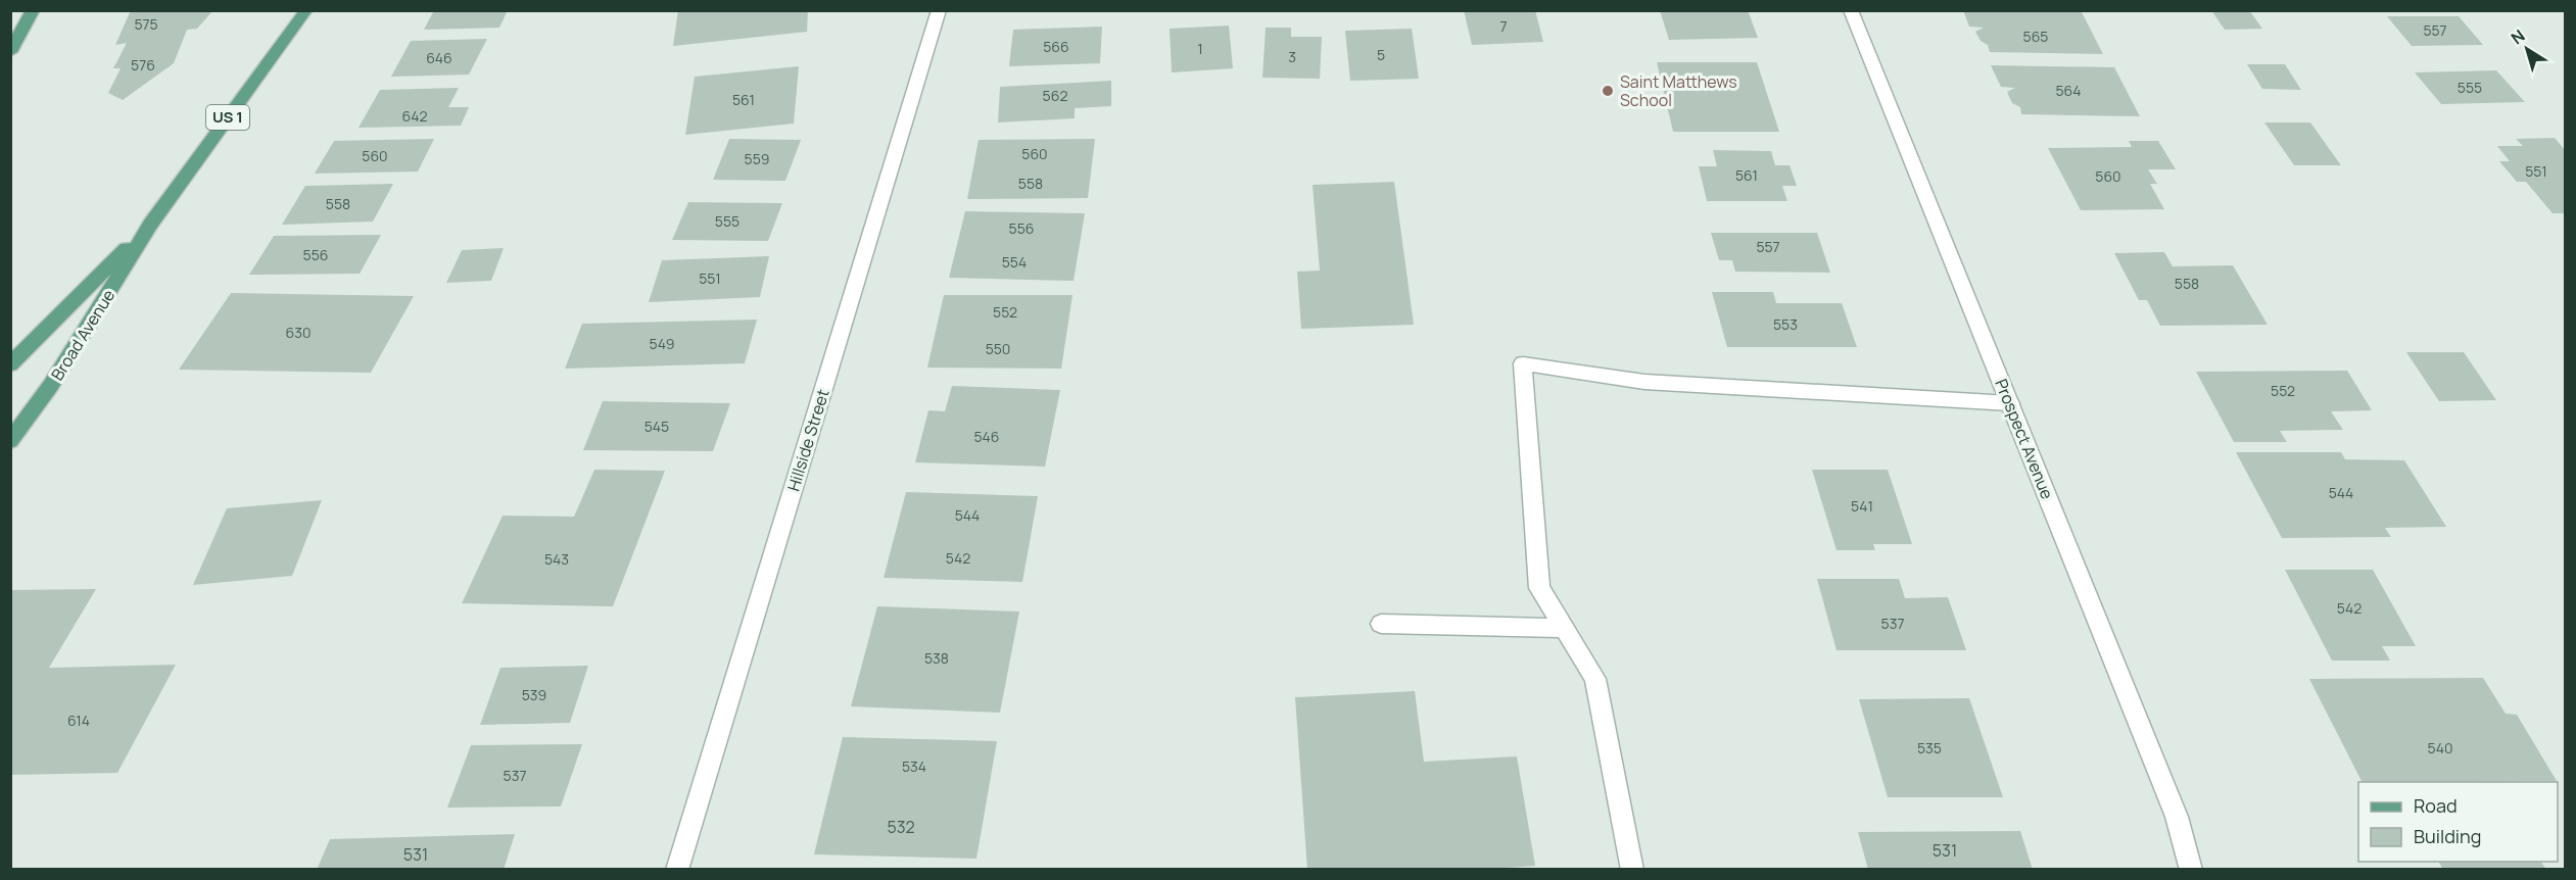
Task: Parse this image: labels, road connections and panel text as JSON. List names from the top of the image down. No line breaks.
{"streets":{"main road":["US 1","Broad Avenue"],"street":["Prospect Avenue","Hillside Street"]},"places":["Saint Matthews School"],"house_numbers":["575","7","557","565","566","1","5","3","646","576","555","564","562","561","642","560","560","559","551","561","560","558","558","555","556","557","556","554","551","558","552","553","630","549","550","552","545","546","544","541","544","542","543","542","537","538","539","614","535","540","534","537","532","531","531"],"legend":["Road","Building"],"north":"top left"}
